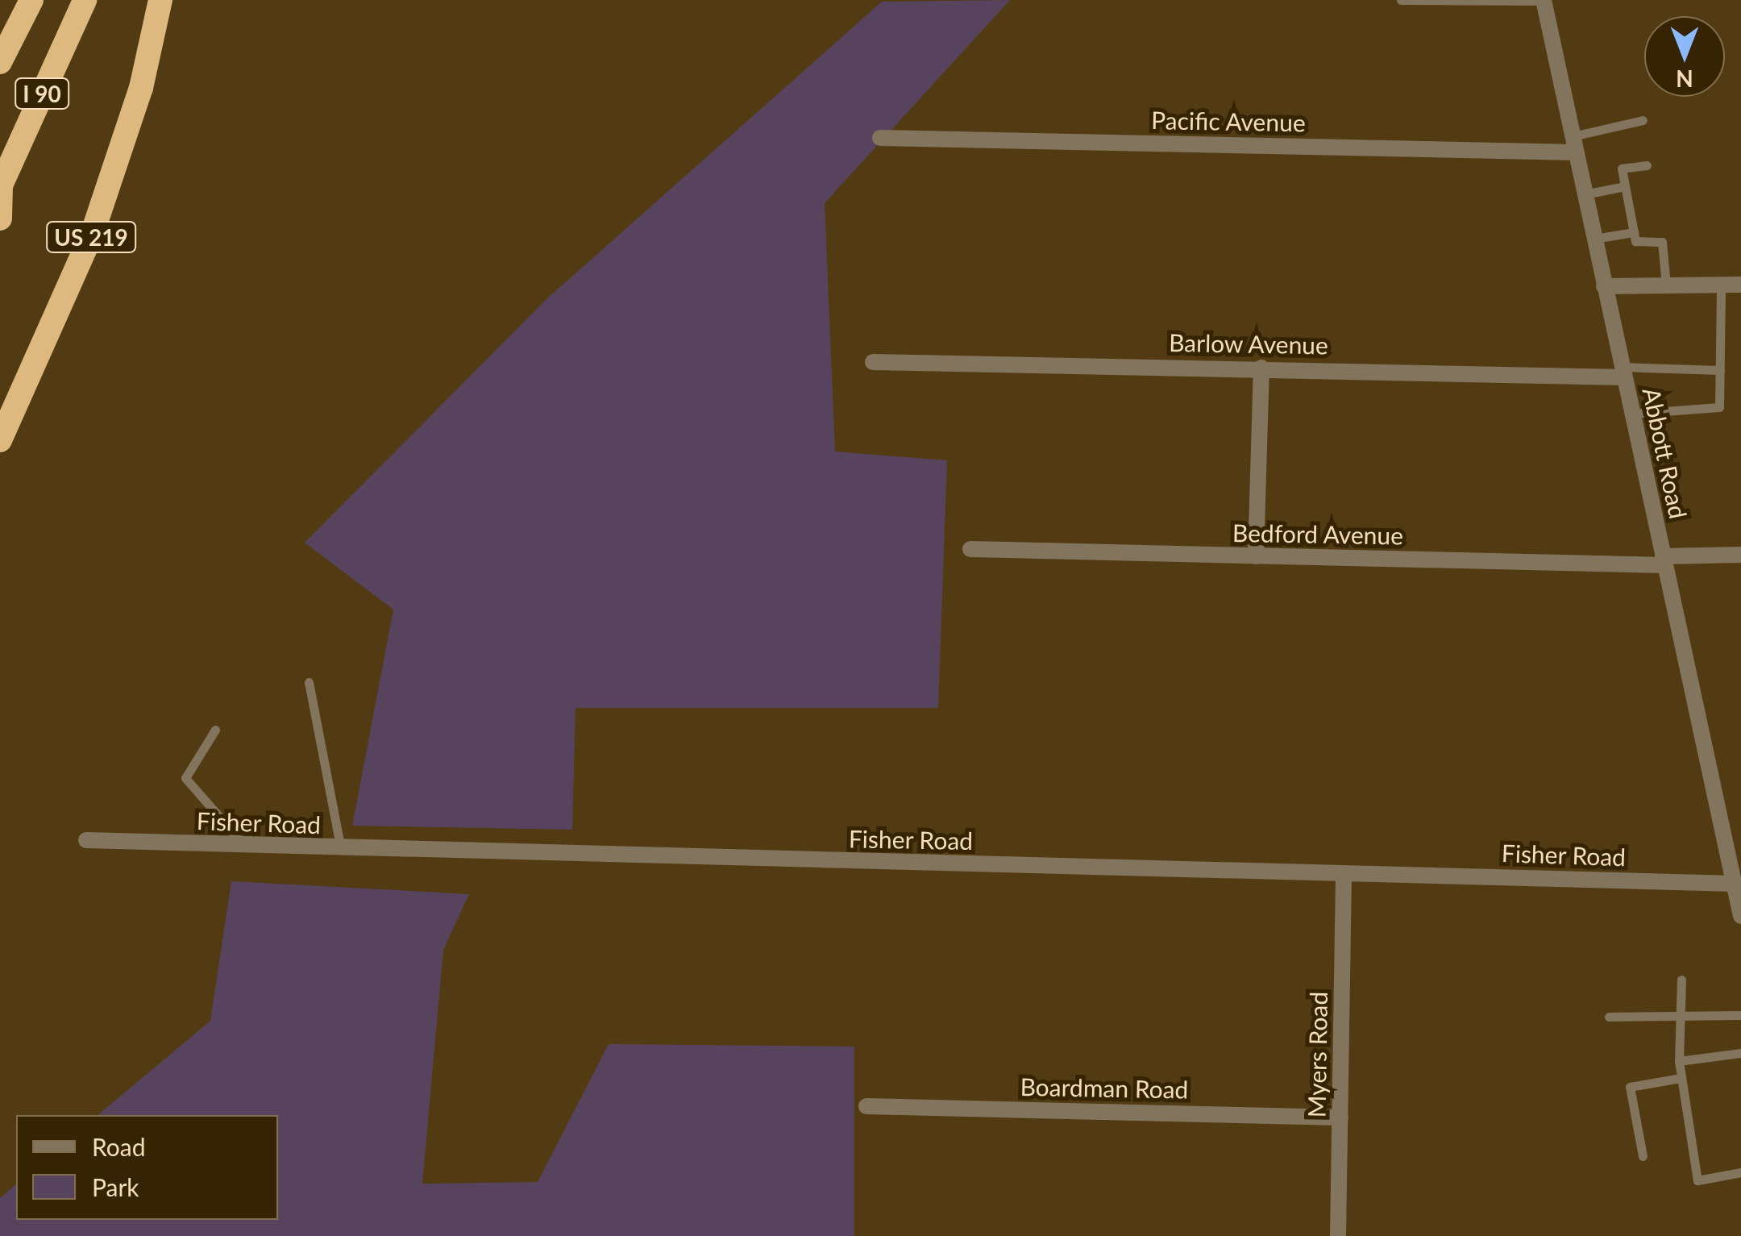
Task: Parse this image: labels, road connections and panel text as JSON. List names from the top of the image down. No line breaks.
{"streets":{"highway":["I 90","US 219"],"street":["Pacific Avenue","Barlow Avenue","Abbott Road","Bedford Avenue","Fisher Road","Myers Road","Boardman Road"]},"crossings":[["Pacific Avenue","Abbott Road"],["Barlow Avenue","Abbott Road"],["Abbott Road","Bedford Avenue"],["Abbott Road","Fisher Road"],["Fisher Road","Myers Road"],["Myers Road","Boardman Road"]],"legend":["Road","Park"],"north":"bottom"}
